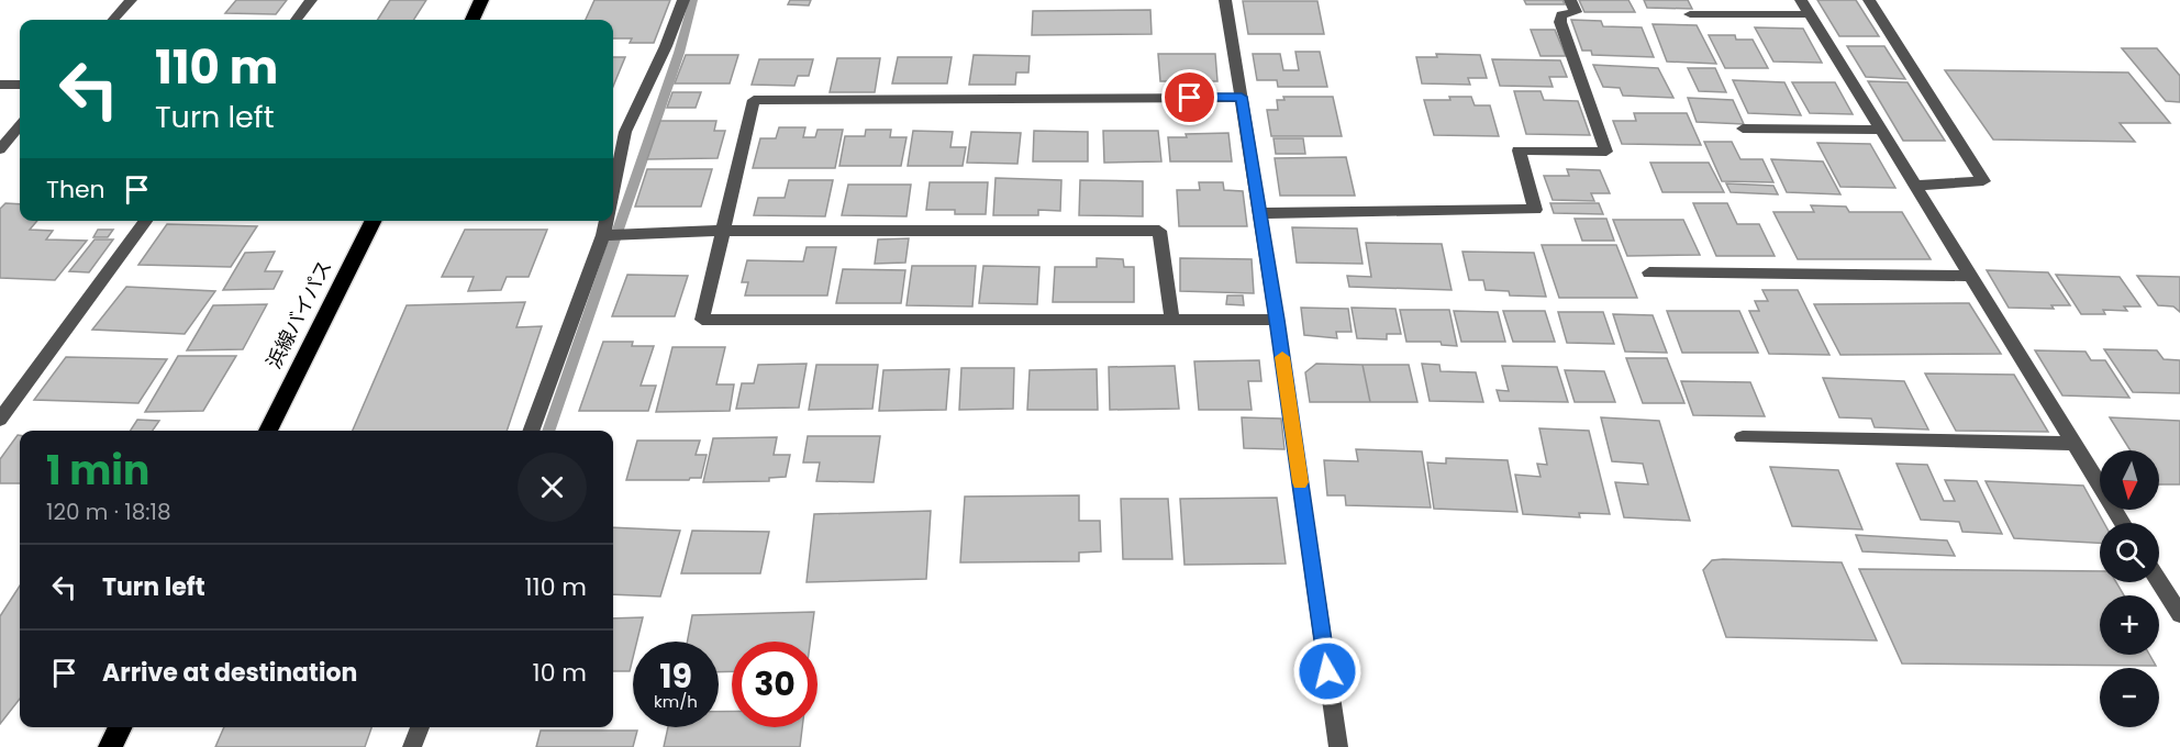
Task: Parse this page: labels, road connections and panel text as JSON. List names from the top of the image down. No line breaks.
{"streets":{"highway":["浜線バイパス"]},"north":"bottom","page":{"turn":["110 m","Turn left"],"then":"Then","heading":["1 min","120 m · 18:18"],"map_buttons":["+","−"],"list":[{"name":"Turn left","value":"110 m"},{"name":"Arrive at destination","value":"10 m"}],"speed":"19 km/h","limit":"30"}}
